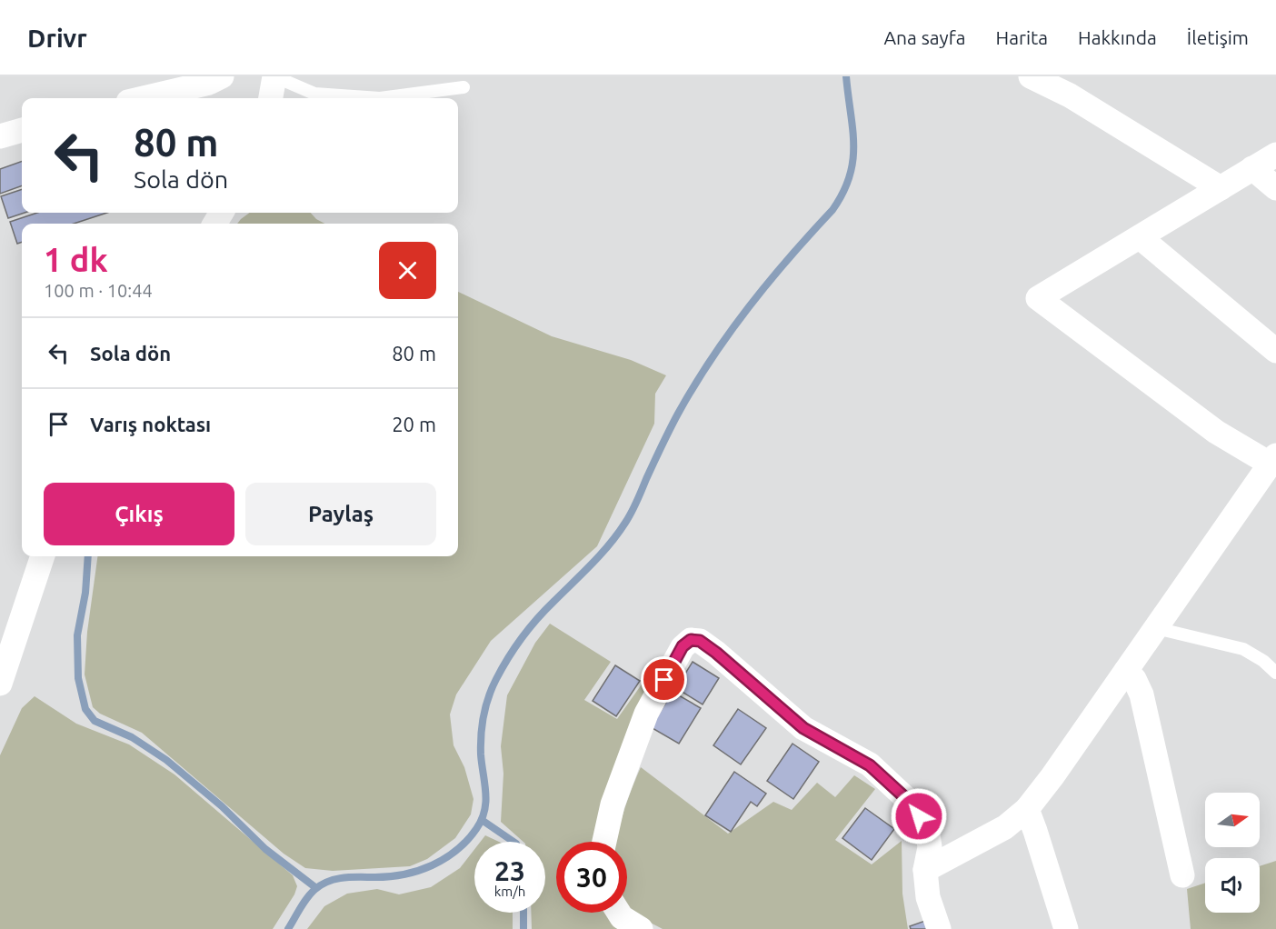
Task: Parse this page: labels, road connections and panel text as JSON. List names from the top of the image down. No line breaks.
{"north":"right","page":{"header":"Drivr","nav":["Ana sayfa","Harita","Hakkında","İletişim"],"turn":["80 m","Sola dön"],"heading":["1 dk","100 m · 10:44"],"list":[{"name":"Sola dön","value":"80 m"},{"name":"Varış noktası","value":"20 m"}],"buttons":["Çıkış","Paylaş"],"speed":"23 km/h","limit":"30"}}
